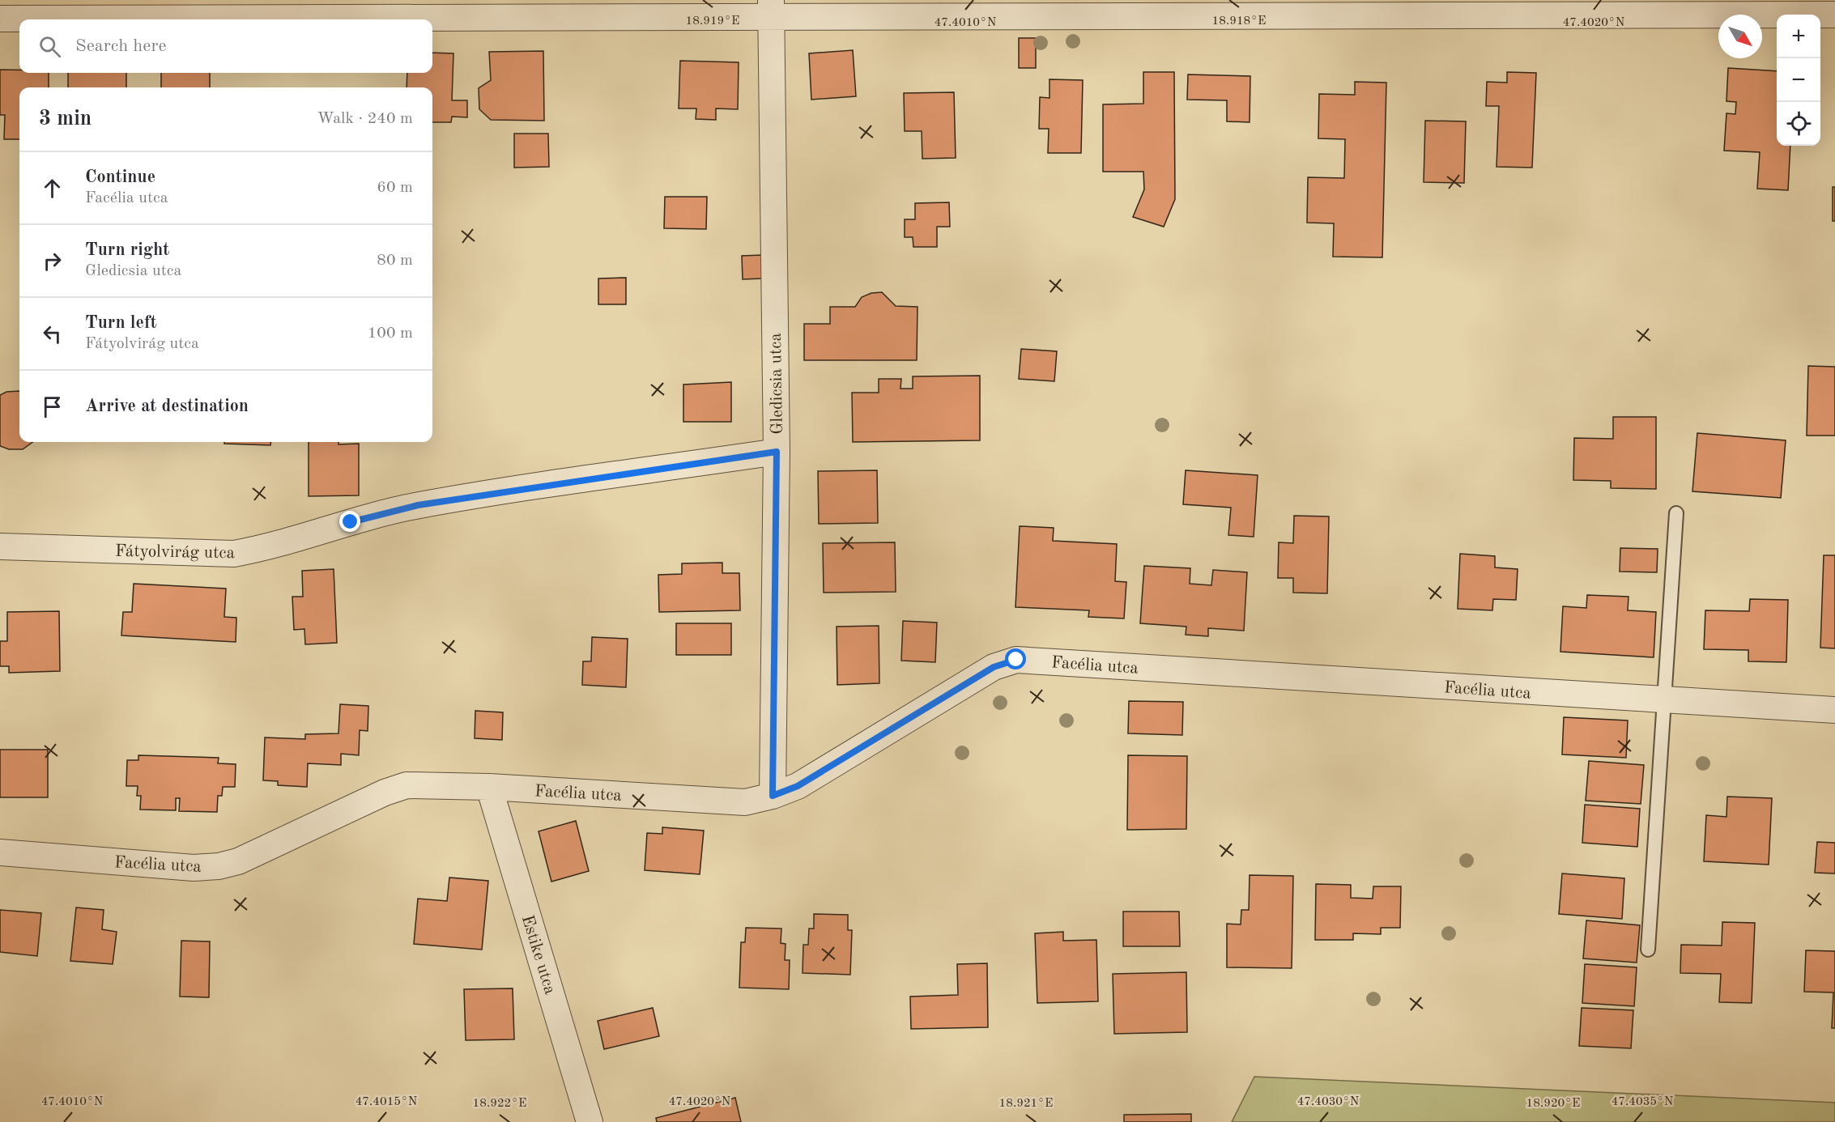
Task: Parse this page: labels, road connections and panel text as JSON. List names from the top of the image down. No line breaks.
{"streets":{"street":["Gledicsia utca","Fátyolvirág utca","Facélia utca","Estike utca"]},"crossings":[["Gledicsia utca","Fátyolvirág utca"],["Gledicsia utca","Facélia utca"],["Facélia utca","Estike utca"]],"north":"bottom right","page":{"map_buttons":["+","−"],"search":"Search here","heading":["3 min","Walk · 240 m"],"list":[["Continue","Facélia utca","60 m"],["Turn right","Gledicsia utca","80 m"],["Turn left","Fátyolvirág utca","100 m"],"Arrive at destination"]},"coordinates":["18.918°E","18.919°E","47.4020°N","47.4010°N","47.4015°N","47.4030°N","47.4035°N","18.922°E","18.921°E","18.920°E"]}
